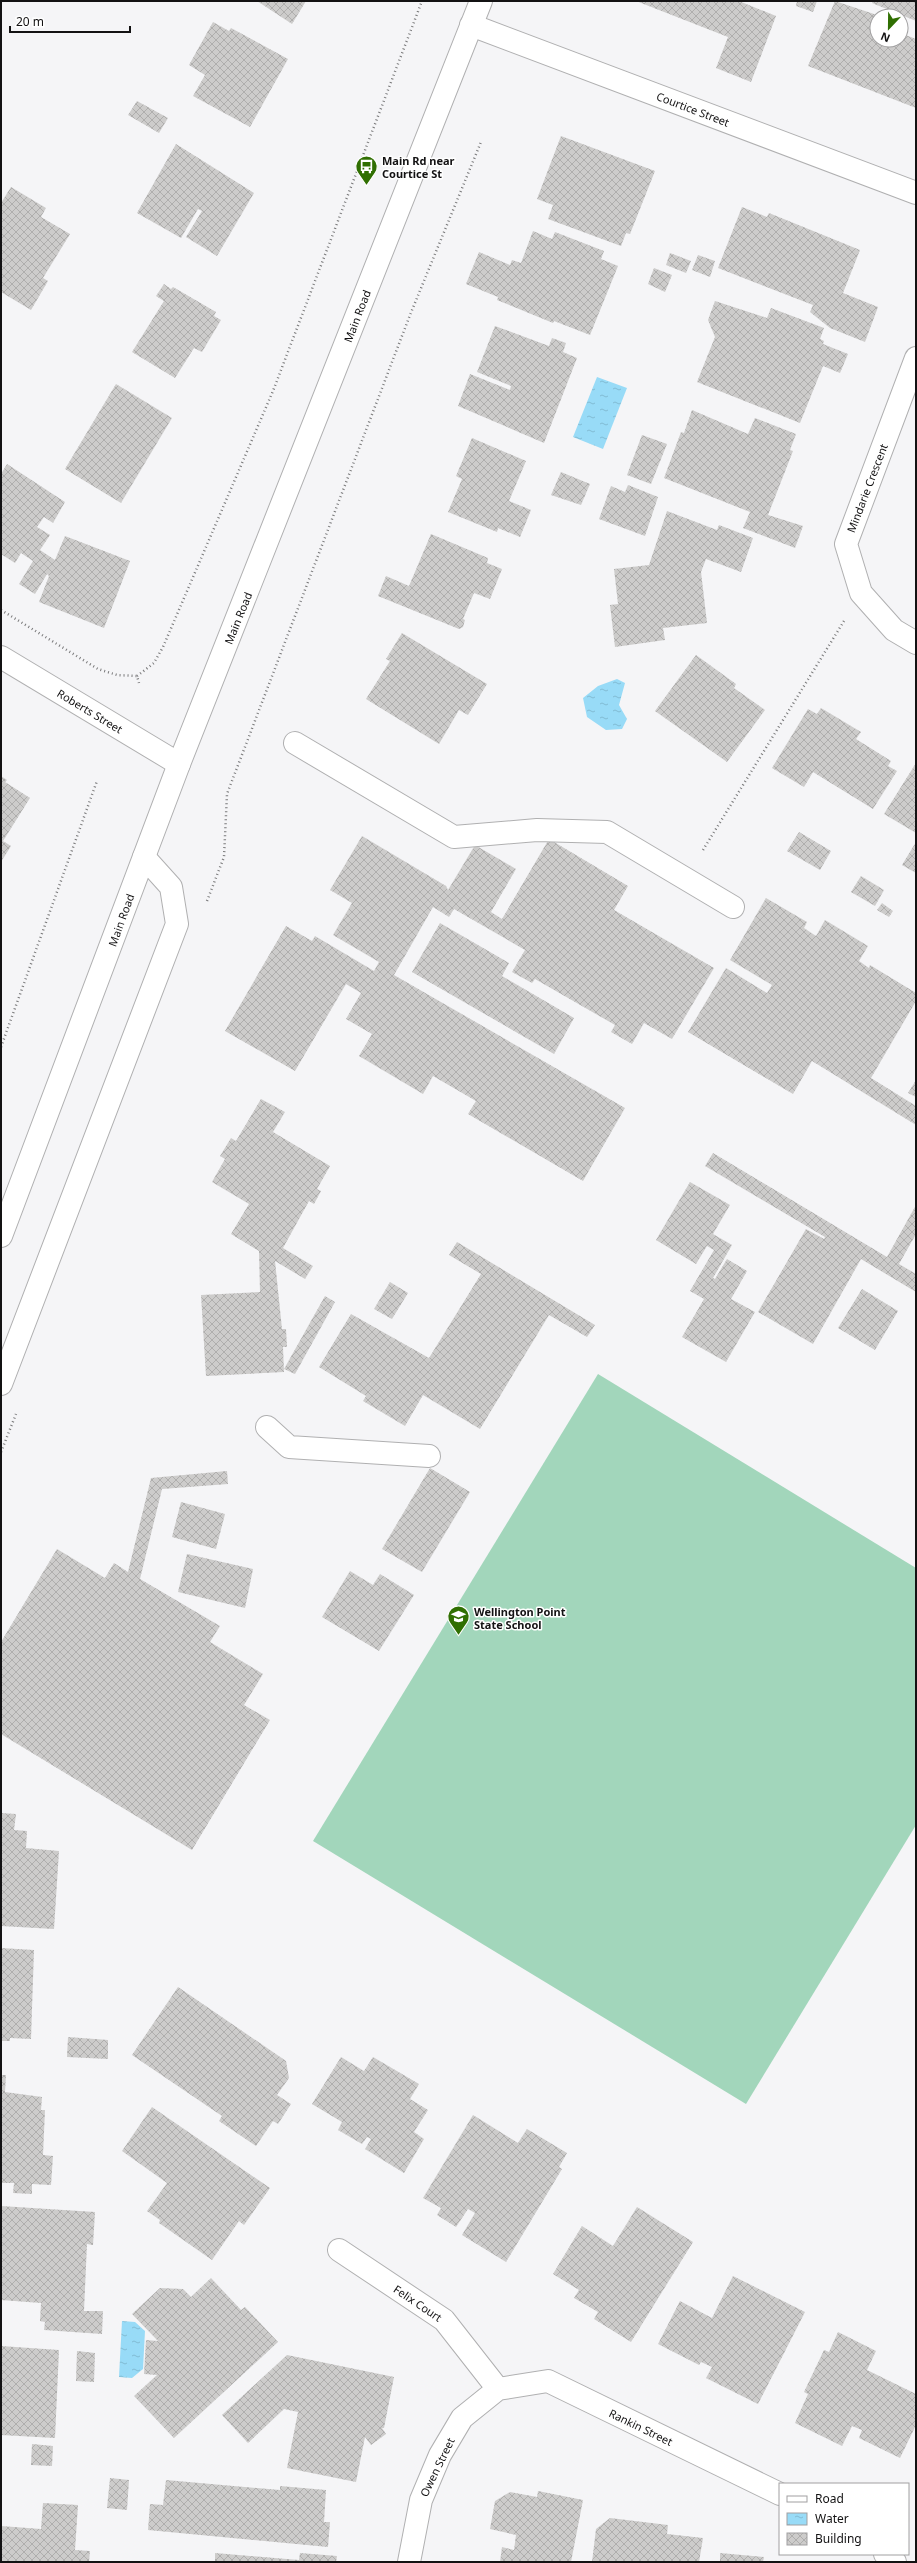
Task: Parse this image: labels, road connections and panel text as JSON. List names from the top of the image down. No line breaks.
{"streets":{"street":["Courtice Street","Main Road","Mindarie Crescent","Roberts Street","Felix Court","Rankin Street","Owen Street"]},"crossings":[["Courtice Street","Main Road"],["Main Road","Roberts Street"],["Felix Court","Rankin Street"],["Felix Court","Owen Street"],["Rankin Street","Owen Street"]],"places":{"bus stop":["Main Rd near Courtice St"],"school or university":["Wellington Point State School"]},"legend":["Road","Water","Building"],"scale_bar":"20 m","north":"bottom"}
